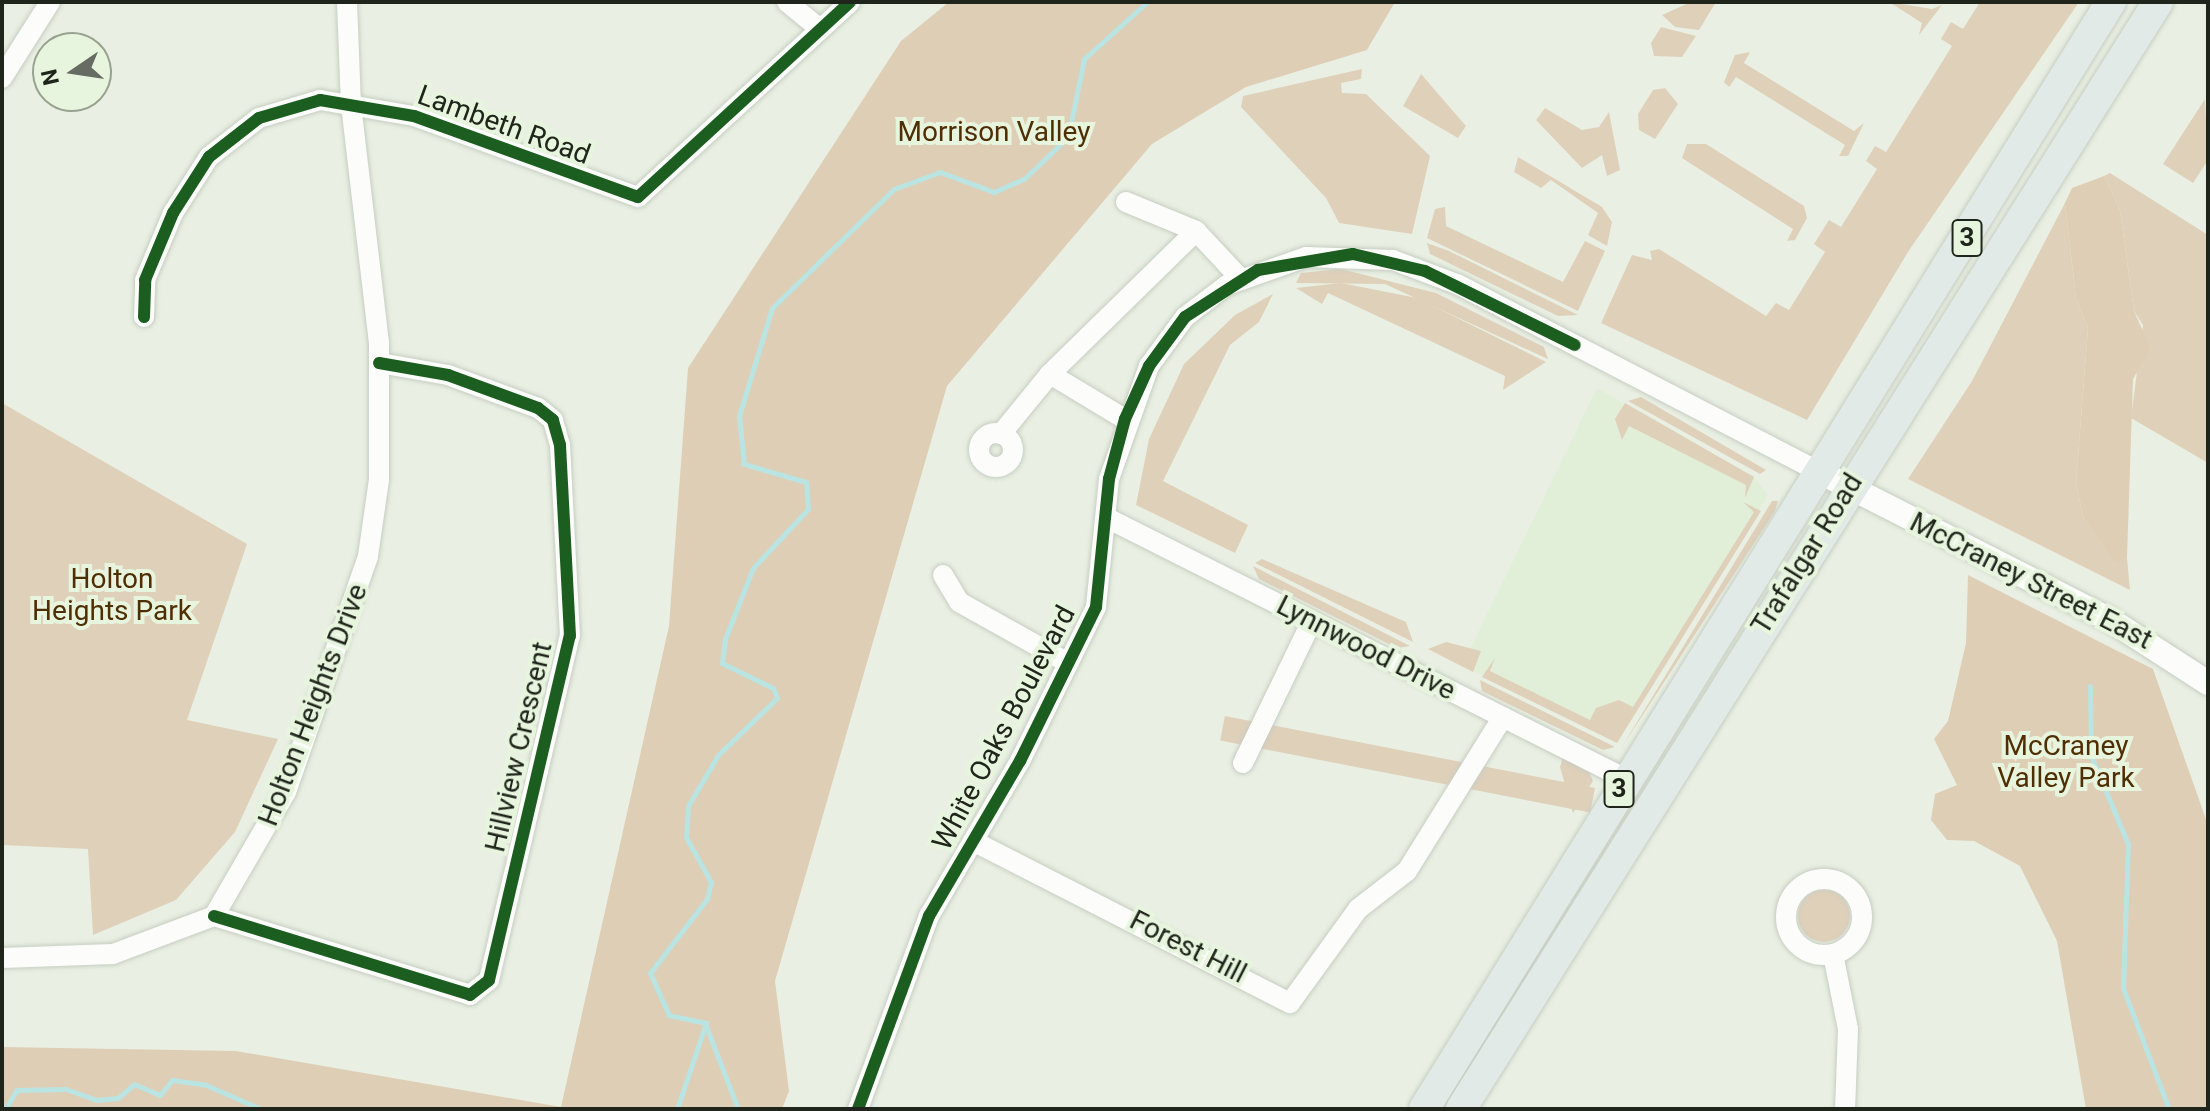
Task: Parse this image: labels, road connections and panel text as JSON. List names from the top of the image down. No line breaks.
{"streets":{"main road":["3","Trafalgar Road"],"street":["Lambeth Road","McCraney Street East","Lynnwood Drive","Holton Heights Drive","White Oaks Boulevard","Hillview Crescent","Forest Hill"]},"crossings":[["Lambeth Road","Holton Heights Drive"],["Trafalgar Road","McCraney Street East"],["Trafalgar Road","Lynnwood Drive"],["Trafalgar Road","White Oaks Boulevard"],["McCraney Street East","White Oaks Boulevard"],["Lynnwood Drive","White Oaks Boulevard"],["Lynnwood Drive","Forest Hill"],["Holton Heights Drive","Hillview Crescent"],["White Oaks Boulevard","Forest Hill"]],"parks":["Morrison Valley","Holton Heights Park","McCraney Valley Park"],"north":"left"}
